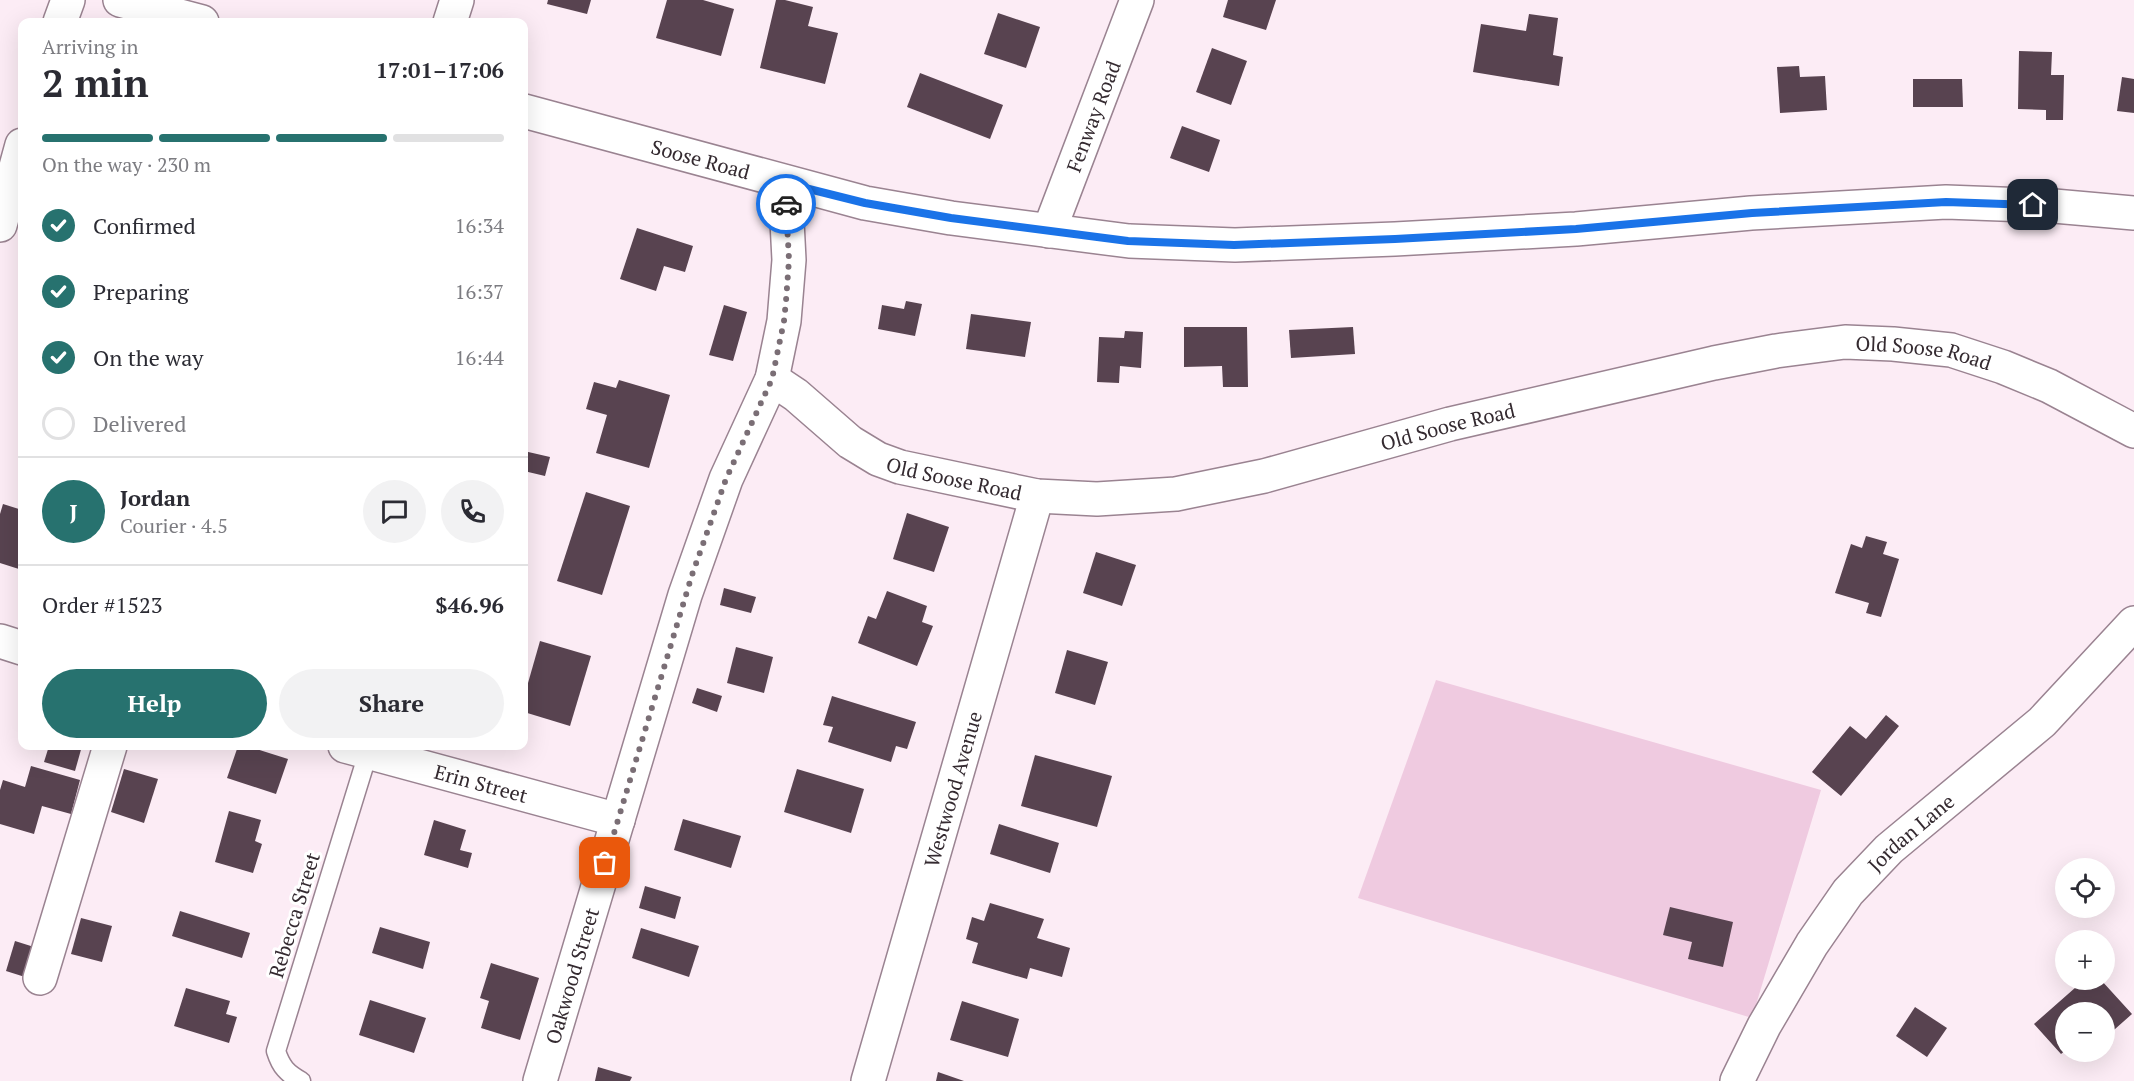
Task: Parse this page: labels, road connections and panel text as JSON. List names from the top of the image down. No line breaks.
{"streets":{"street":["Fenway Road","Soose Road","Old Soose Road","Erin Street","Westwood Avenue","Jordan Lane","Oakwood Street"],"lane":["Rebecca Street"]},"crossings":[["Fenway Road","Soose Road"],["Soose Road","Oakwood Street"],["Old Soose Road","Westwood Avenue"],["Old Soose Road","Oakwood Street"],["Erin Street","Oakwood Street"]],"page":{"heading":["2 min","Arriving in","17:01–17:06"],"panel":["Jordan","Courier · 4.5","Order #1523","$46.96"],"bar":"On the way · 230 m","list":[["Confirmed","16:34"],["Preparing","16:37"],["On the way","16:44"],"Delivered"],"round":"J","buttons":["Help","Share"],"map_buttons":["+","−"]}}
